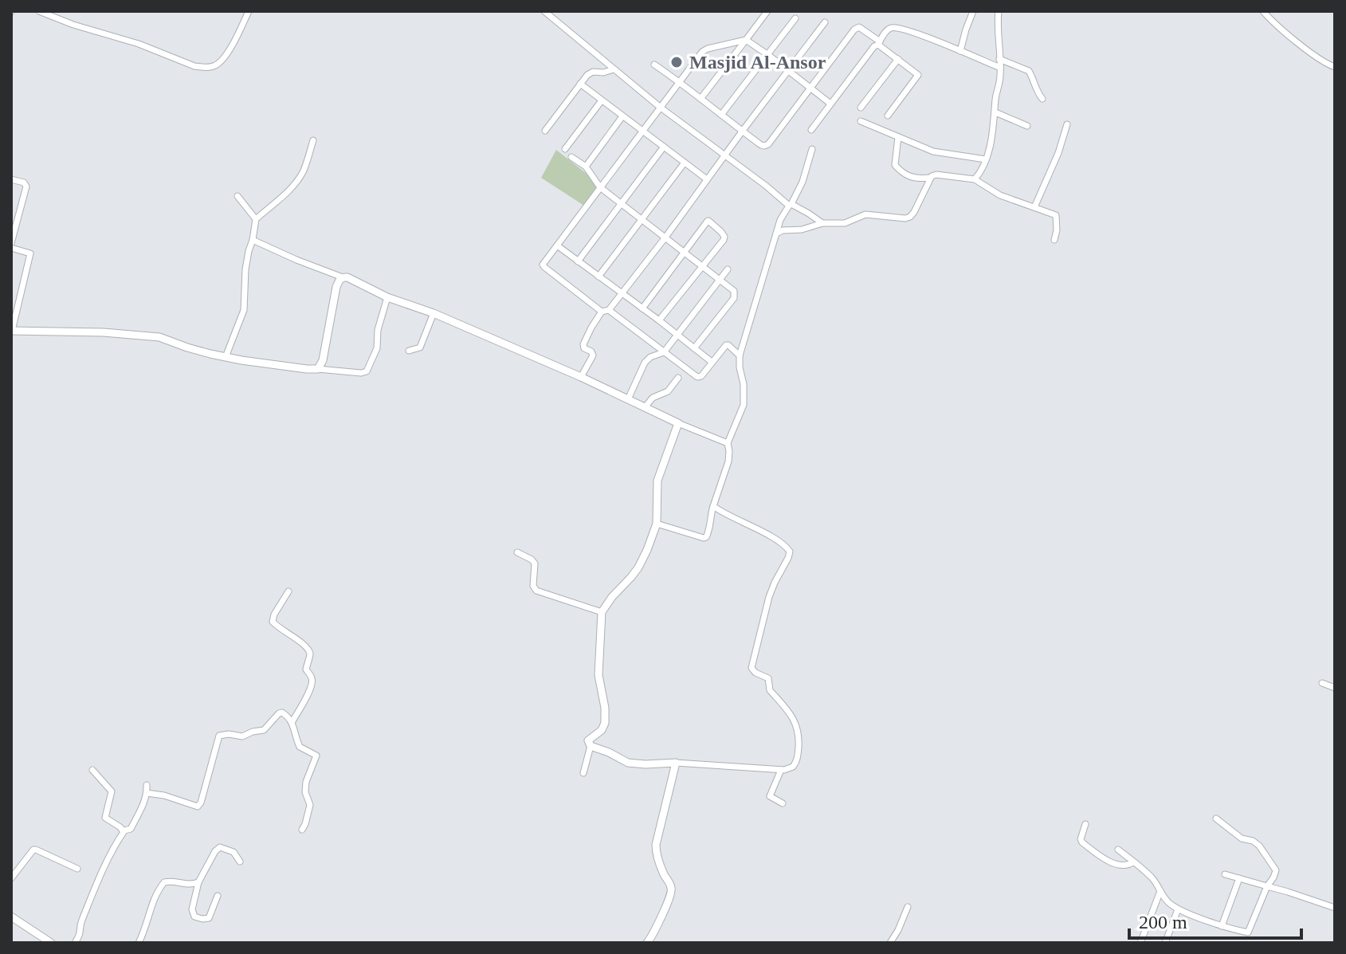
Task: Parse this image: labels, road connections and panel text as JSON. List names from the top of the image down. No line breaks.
{"places":["Masjid Al-Ansor"],"scale_bar":"200 m"}
